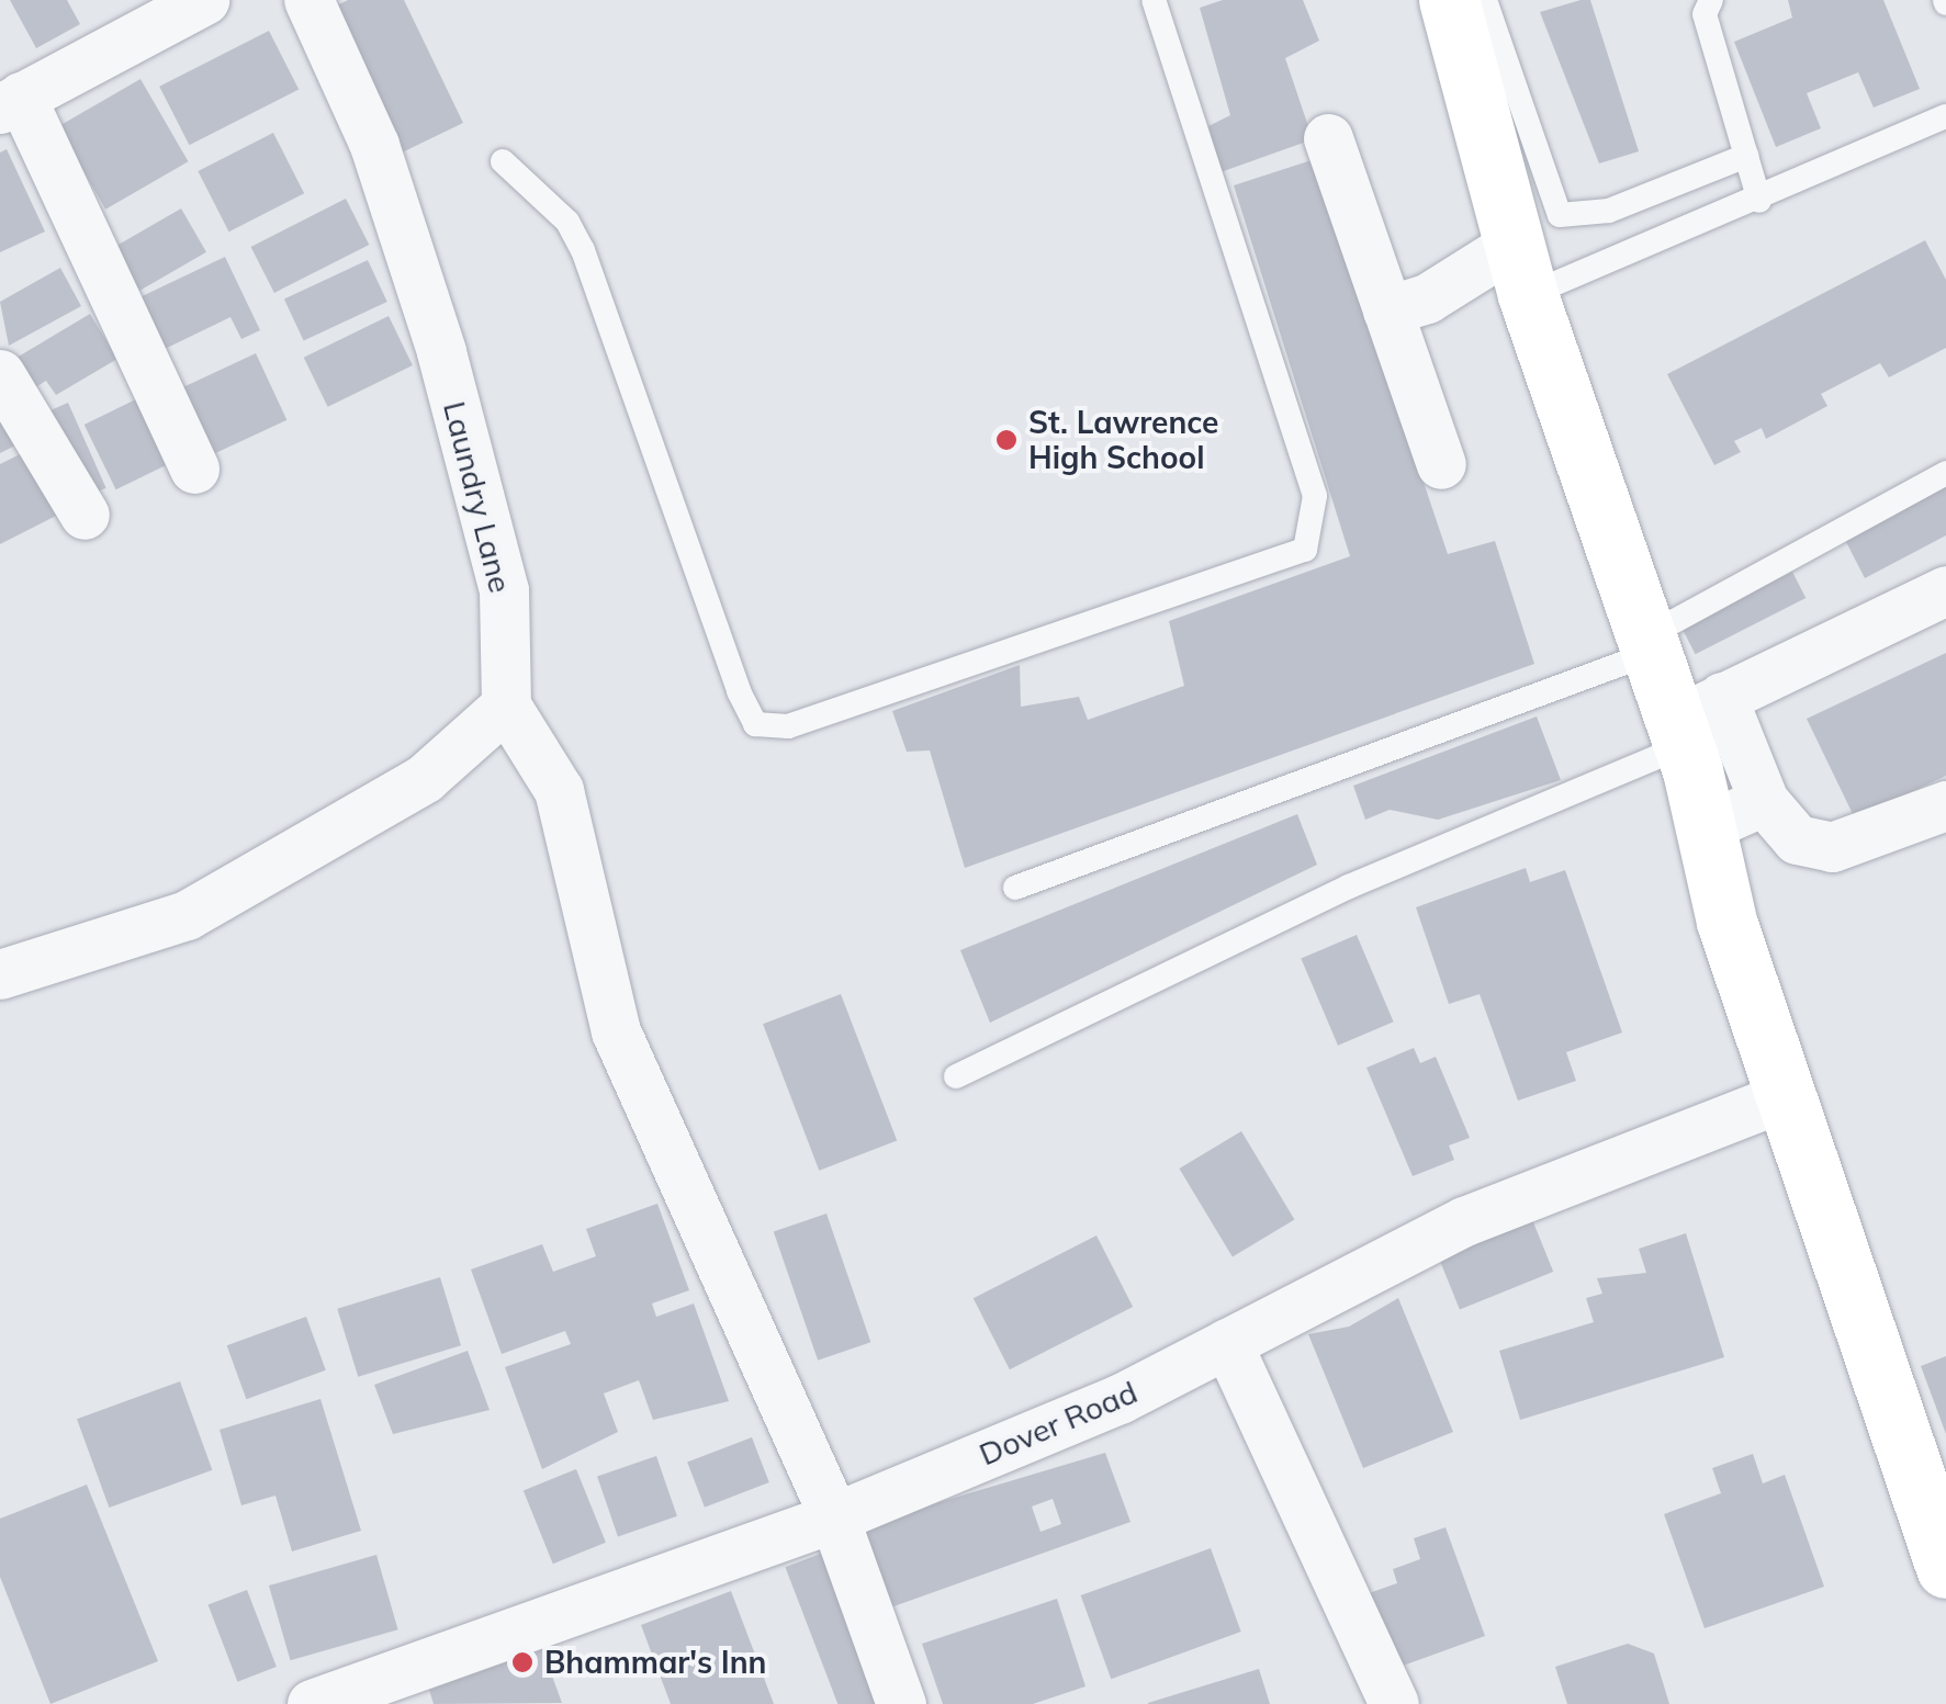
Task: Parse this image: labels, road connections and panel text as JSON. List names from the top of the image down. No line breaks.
{"streets":{"street":["Laundry Lane","Dover Road"]},"places":["St. Lawrence High School","Bhammar's Inn"]}
